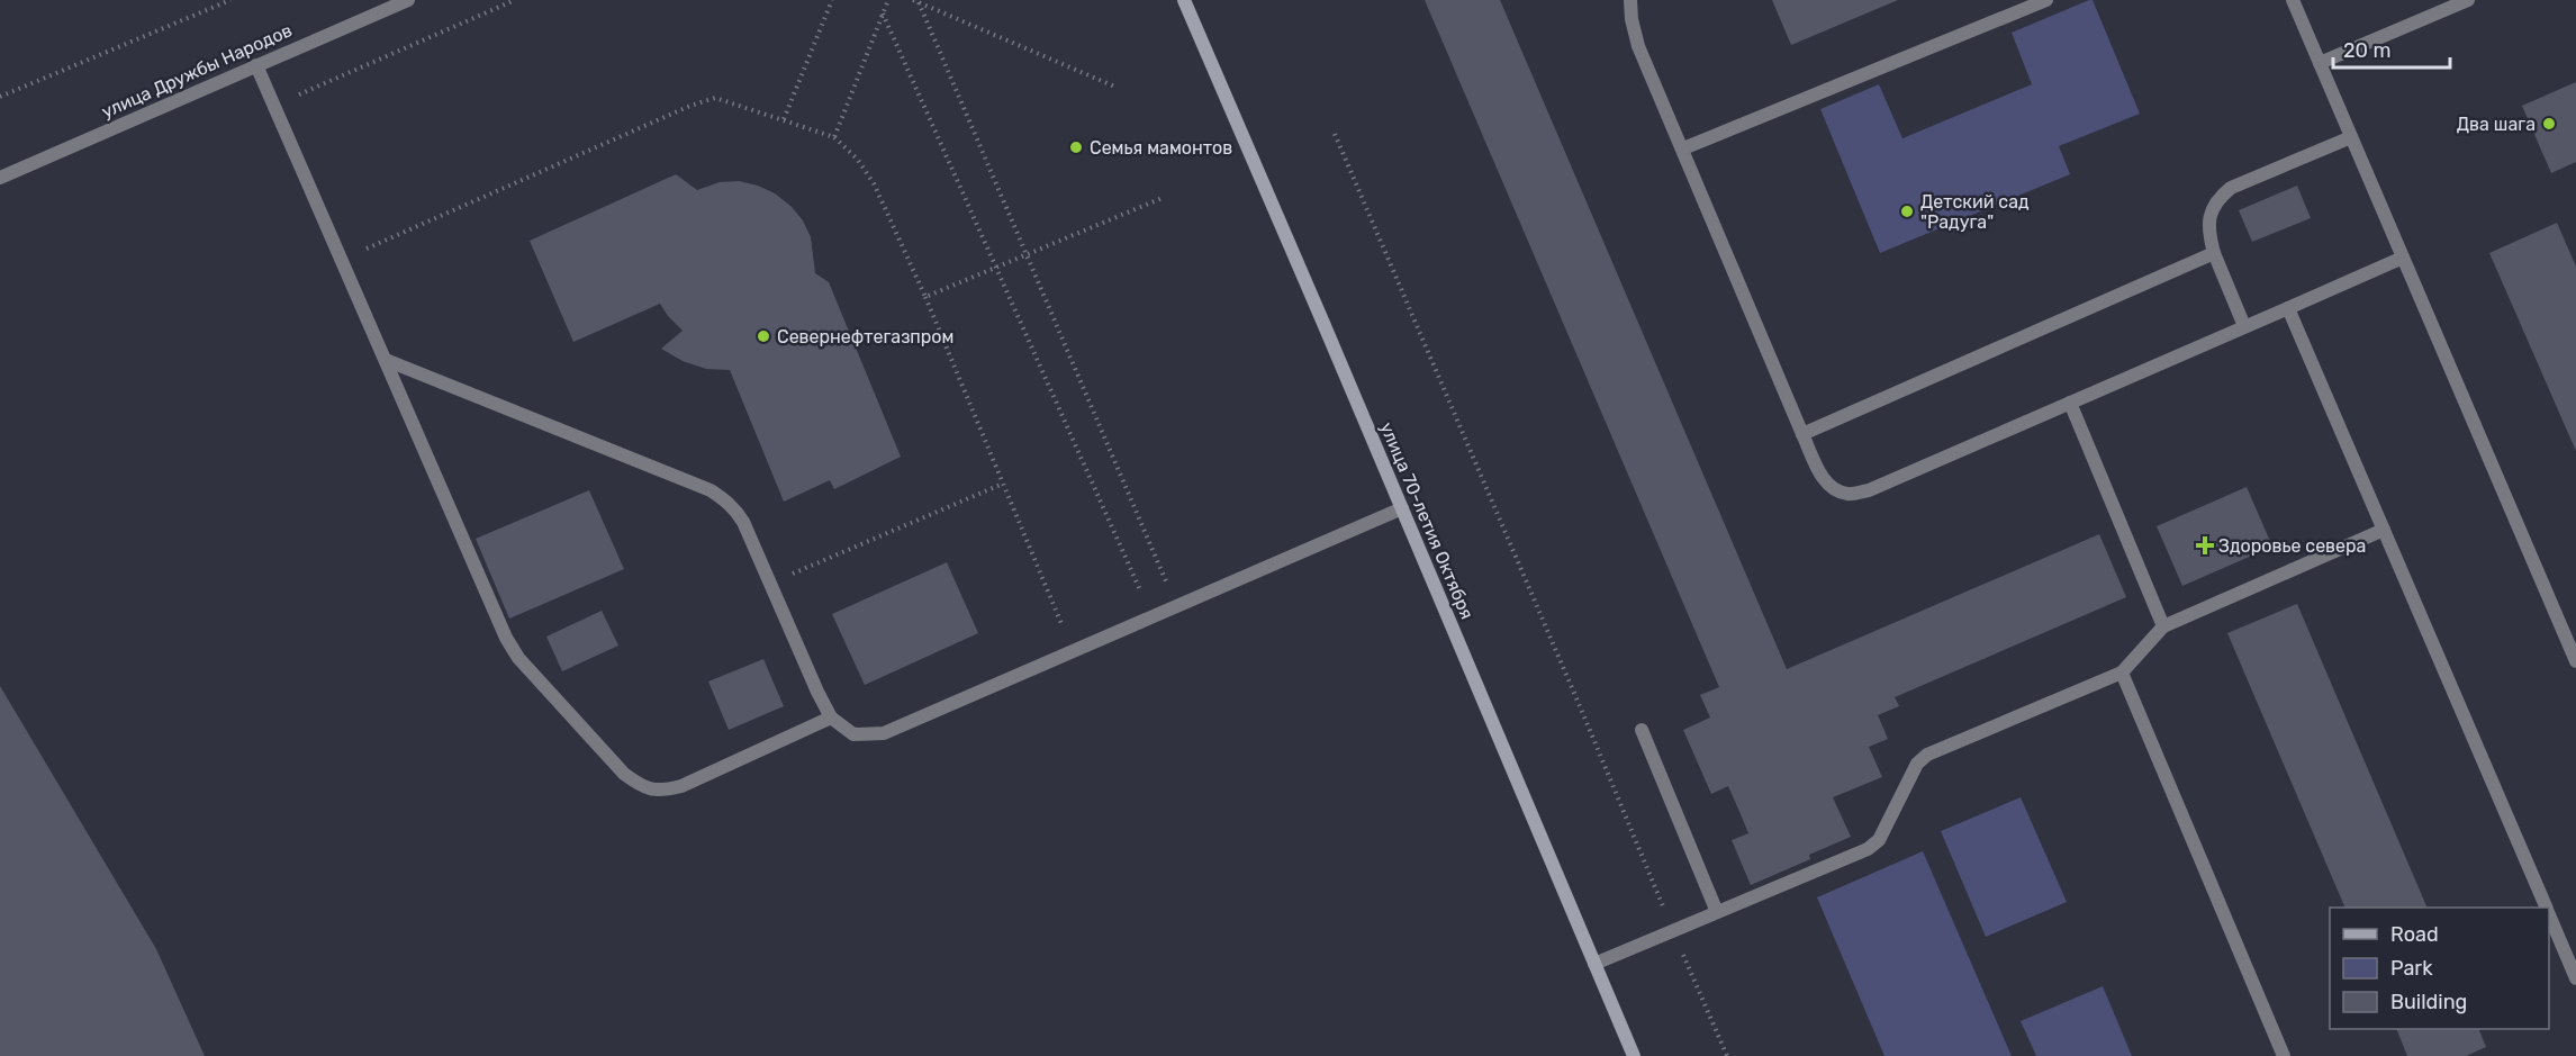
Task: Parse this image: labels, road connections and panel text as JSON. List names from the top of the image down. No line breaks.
{"streets":{"main road":["улица 70-летия Октября"],"street":["улица Дружбы Народов"]},"places":{"other":["Два шага","Семья мамонтов","Детский сад \"Радуга\"","Севернефтегазпром"],"health":["Здоровье севера"]},"legend":["Road","Park","Building"],"scale_bar":"20 m"}
